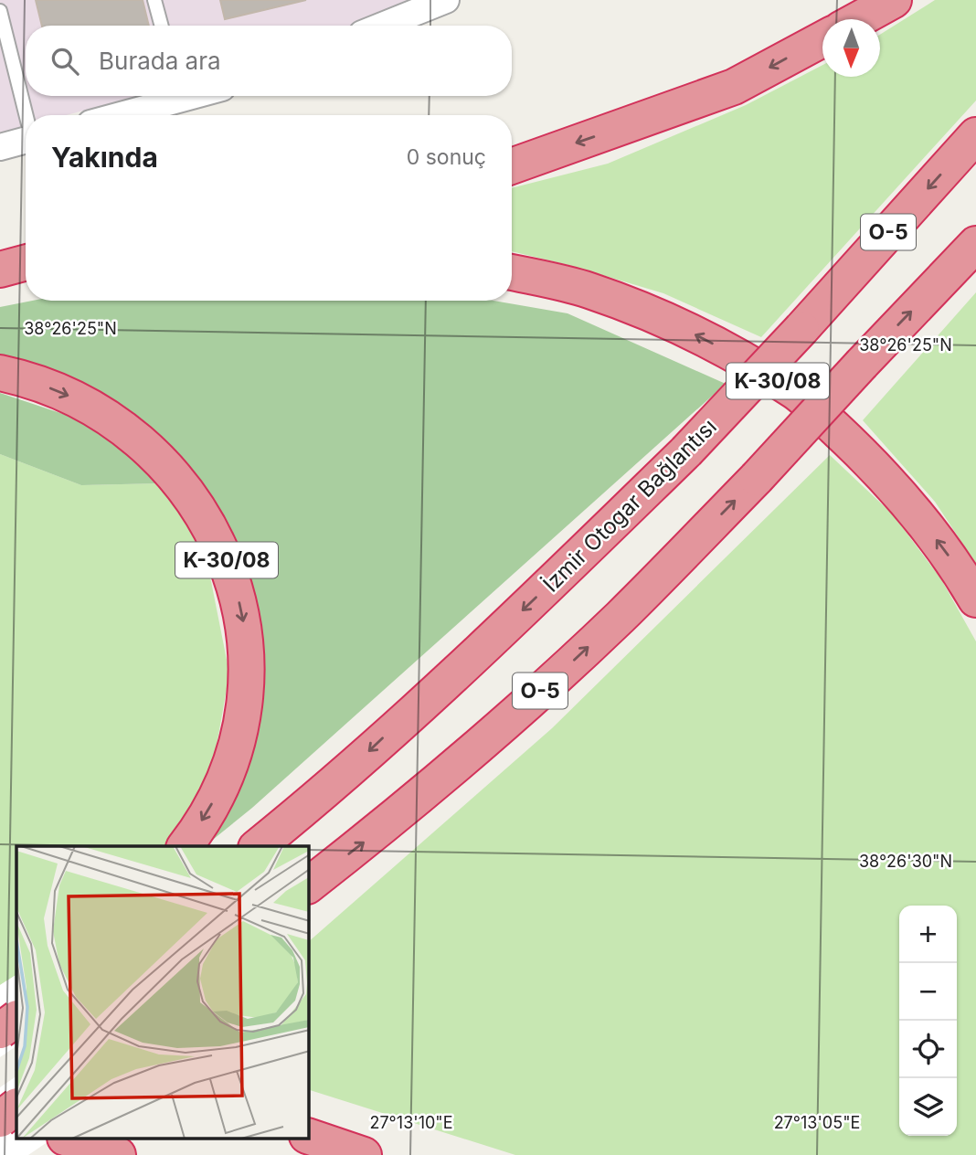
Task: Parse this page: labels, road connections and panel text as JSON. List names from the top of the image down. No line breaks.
{"streets":{"highway":["O-5","K-30/08","İzmir Otogar Bağlantısı"]},"north":"bottom","page":{"search":"Burada ara","heading":["Yakında","0 sonuç"],"map_buttons":["+","−"]},"coordinates":["38°26'25\"N","38°26'30\"N","27°13'10\"E","27°13'05\"E"]}
